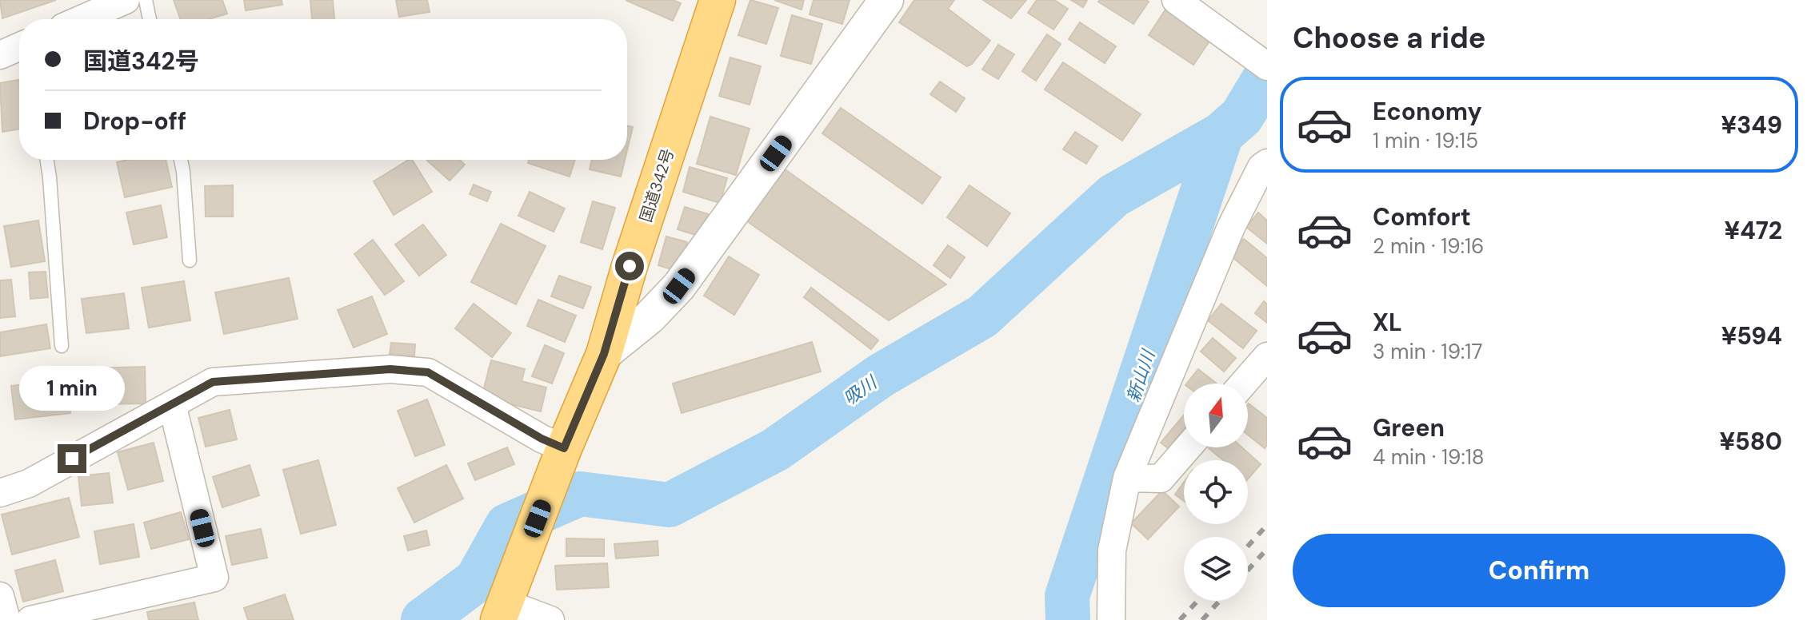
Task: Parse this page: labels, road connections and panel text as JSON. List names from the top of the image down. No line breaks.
{"streets":{"highway":["国道342号"]},"water":["新山川","吸川"],"north":"top","page":{"heading":"Choose a ride","banner":["国道342号","Drop-off"],"list":[{"name":"Economy","note":"1 min · 19:15","value":"¥349"},{"name":"Comfort","note":"2 min · 19:16","value":"¥472"},{"name":"XL","note":"3 min · 19:17","value":"¥594"},{"name":"Green","note":"4 min · 19:18","value":"¥580"}],"bubble":"1 min","buttons":"Confirm"}}
